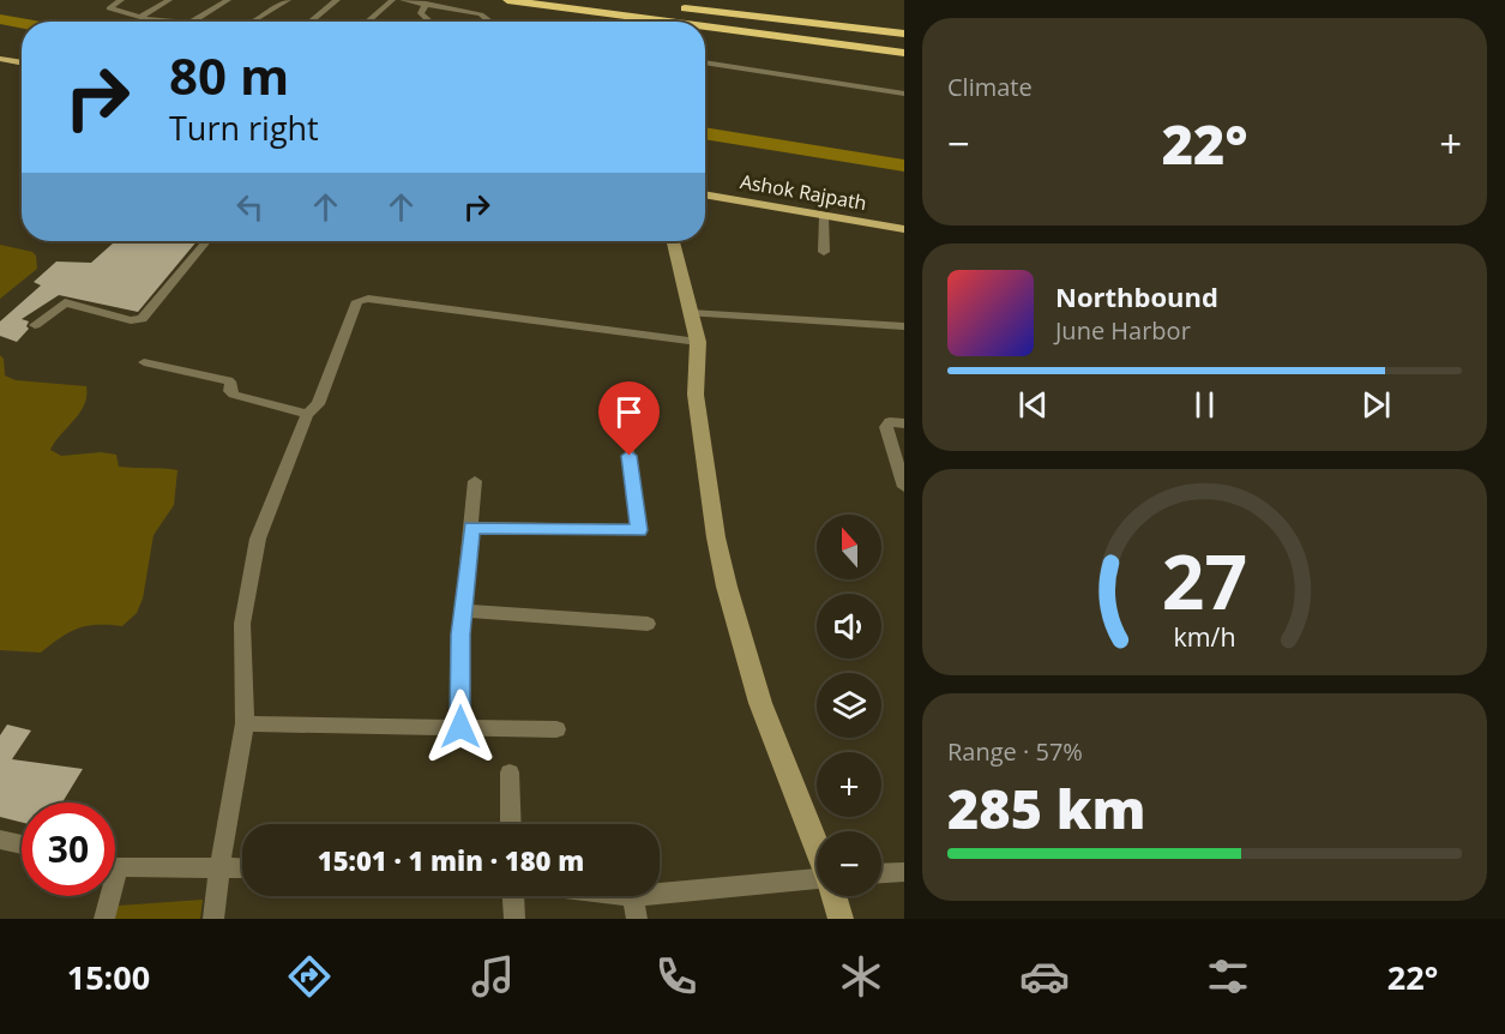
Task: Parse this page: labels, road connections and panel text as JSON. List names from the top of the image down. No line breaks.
{"streets":{"main road":["Ashok Rajpath"]},"north":"top","page":{"tile":["Climate",["Range · 57%","285 km"]],"turn":["80 m","Turn right"],"heat":["−","22°","+"],"song":["Northbound","June Harbor"],"map_buttons":["+","−"],"limit":"30","trip":"15:01 · 1 min · 180 m","tabs":["15:00","22°"],"gauge":["27","km/h"]}}
